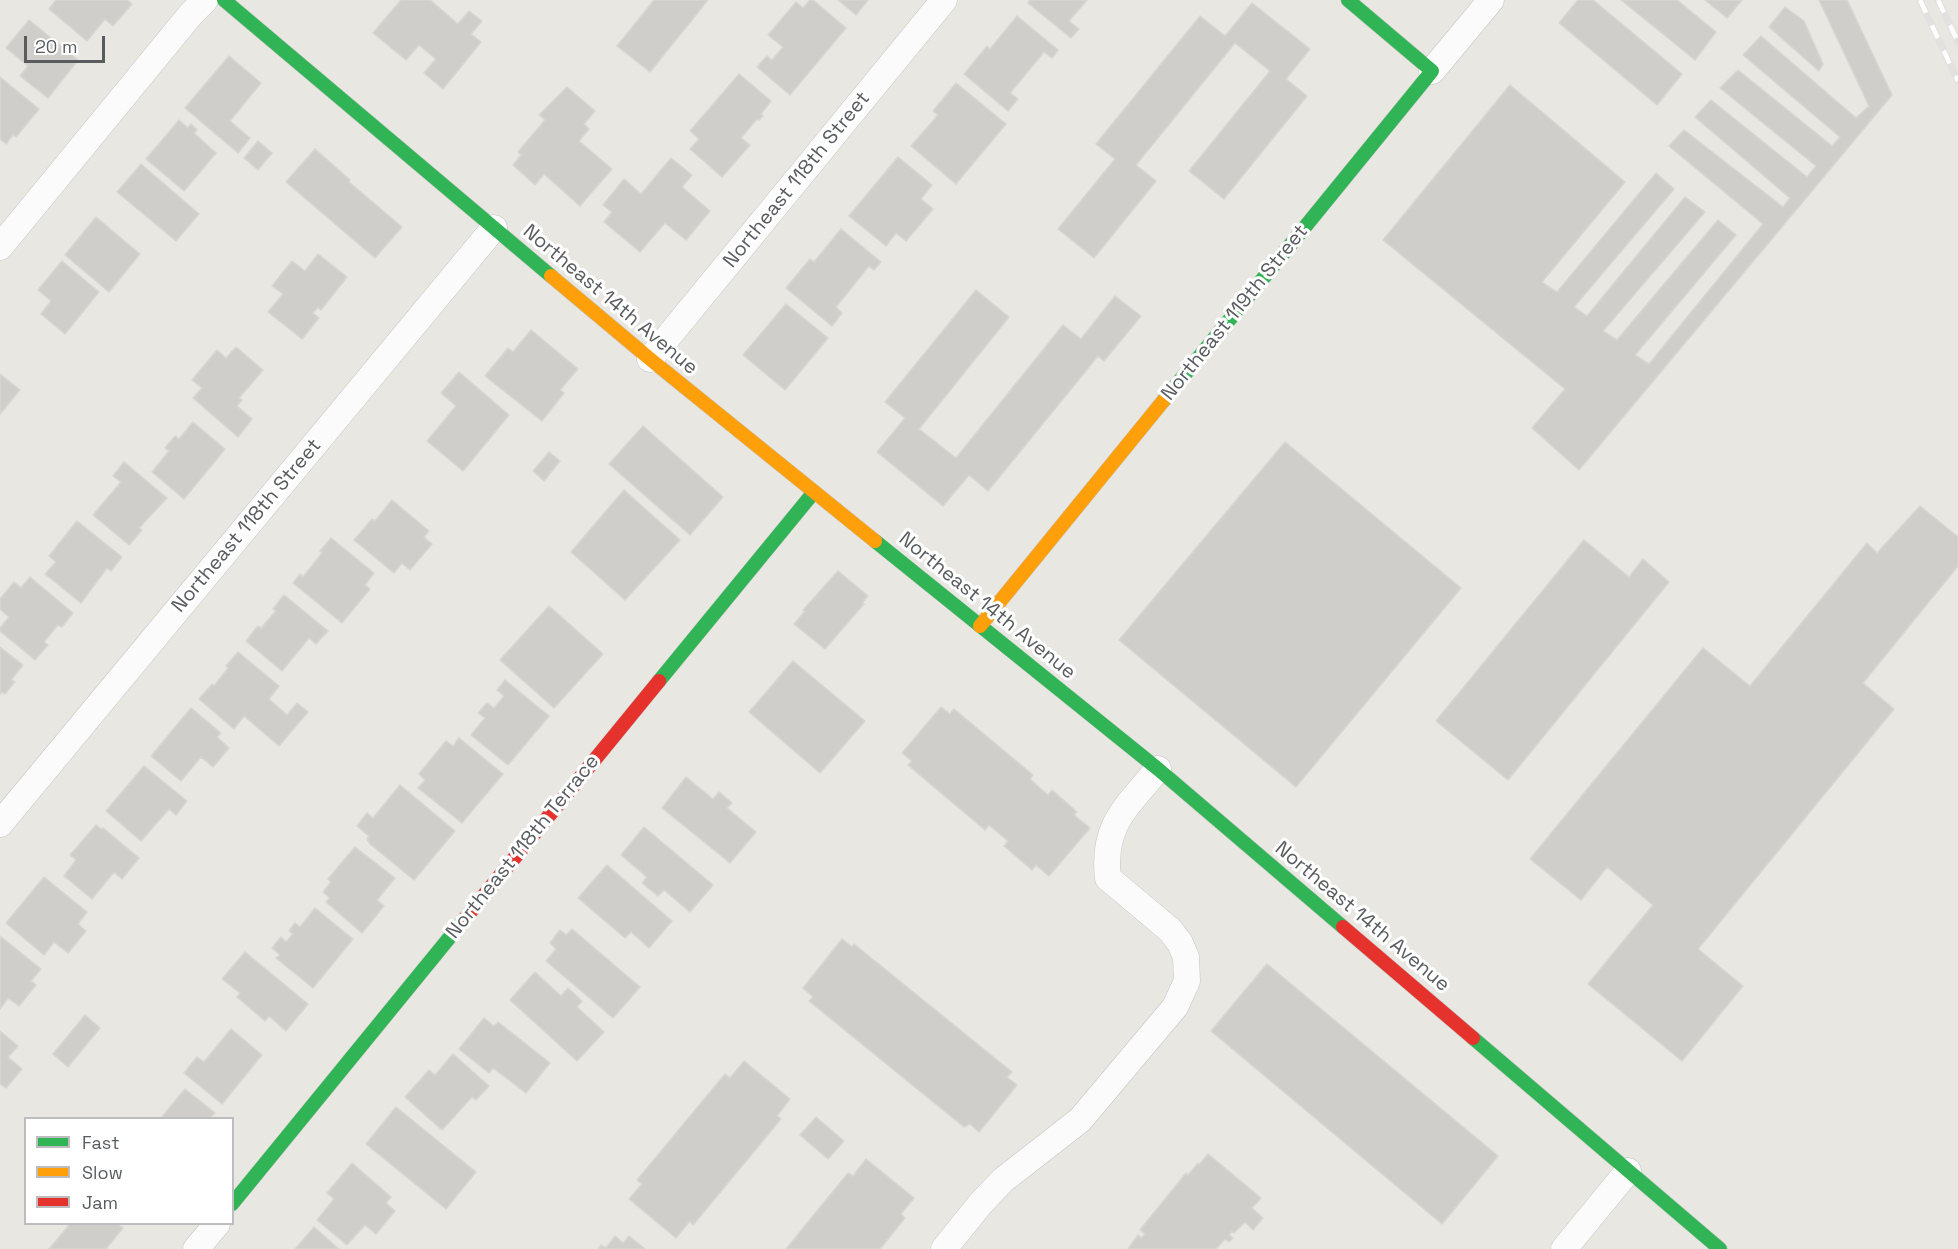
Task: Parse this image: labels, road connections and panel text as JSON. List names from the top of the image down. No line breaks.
{"streets":{"street":["Northeast 118th Street","Northeast 14th Avenue","Northeast 119th Street","Northeast 118th Terrace"]},"crossings":[["Northeast 118th Street","Northeast 14th Avenue"],["Northeast 14th Avenue","Northeast 119th Street"],["Northeast 14th Avenue","Northeast 118th Terrace"]],"legend":["Fast","Slow","Jam"],"scale_bar":"20 m"}
